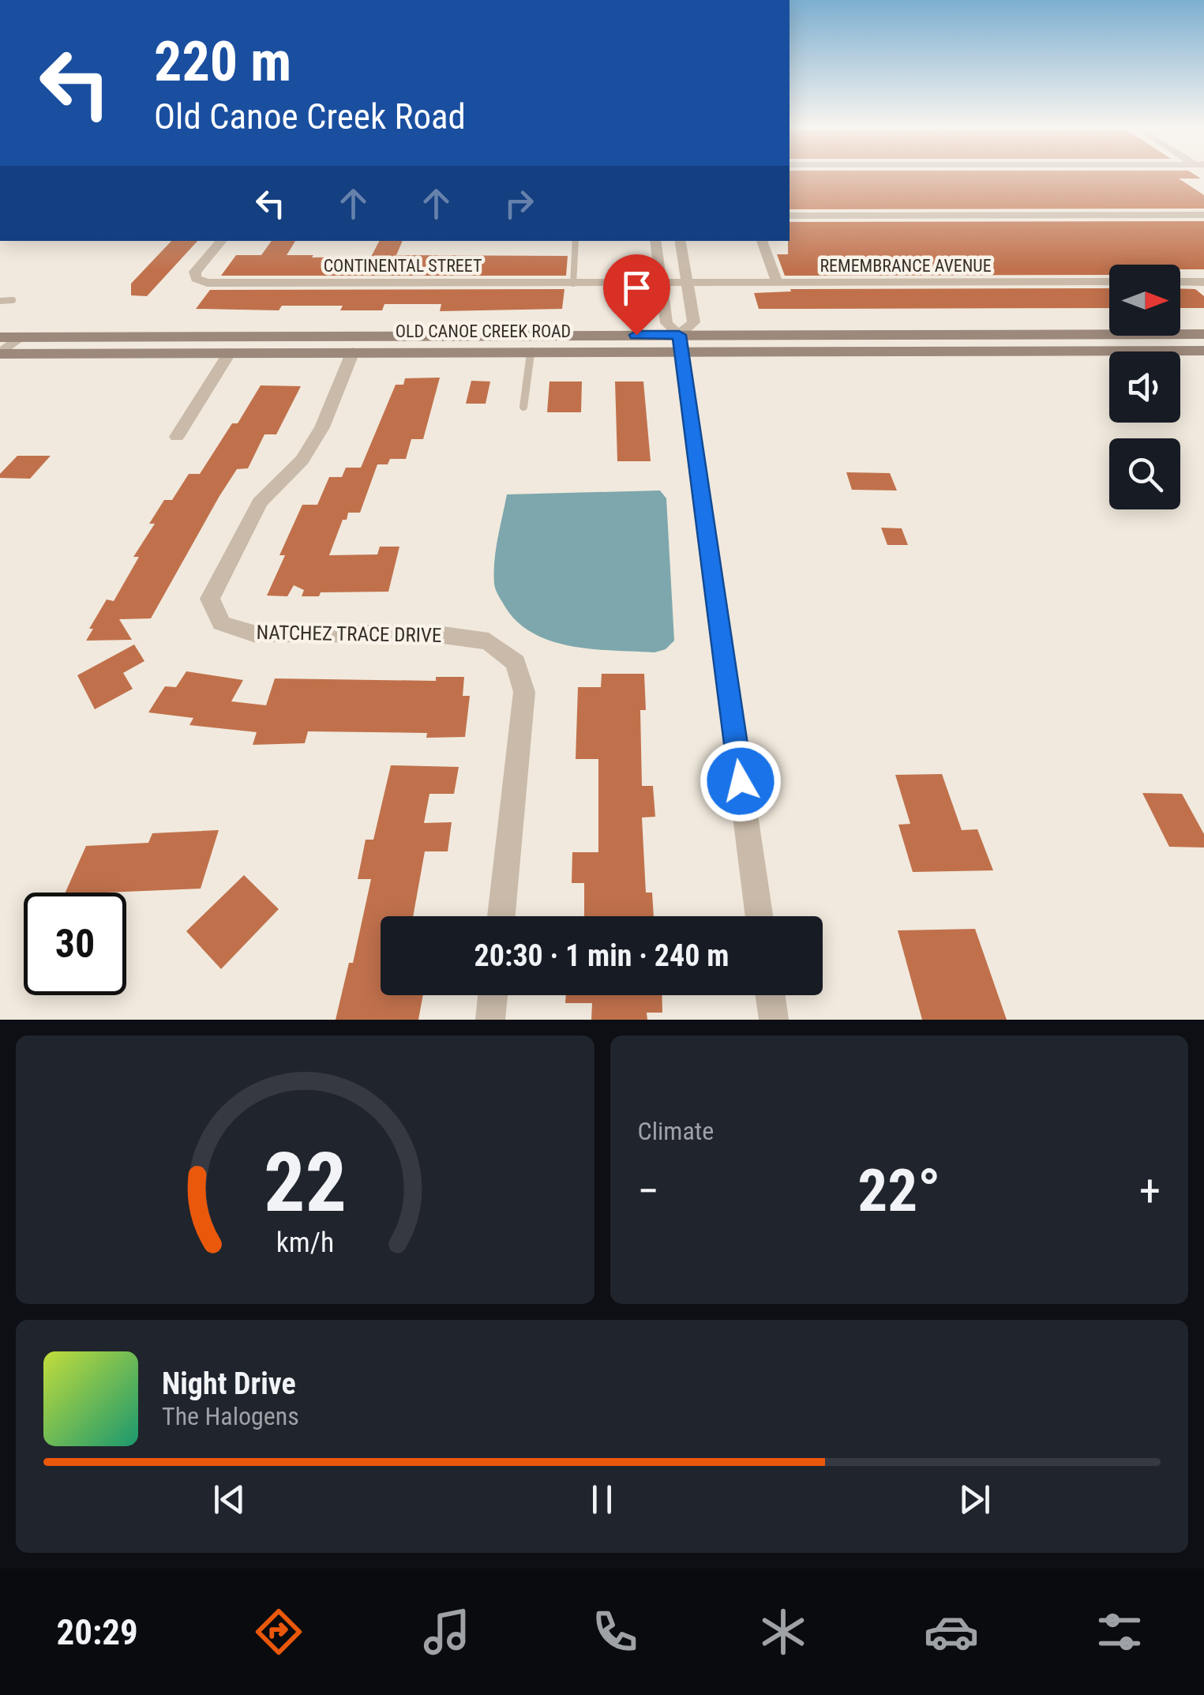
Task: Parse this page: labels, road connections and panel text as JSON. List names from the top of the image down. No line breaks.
{"streets":{"main road":["OLD CANOE CREEK ROAD"],"street":["CONTINENTAL STREET","REMEMBRANCE AVENUE","NATCHEZ TRACE DRIVE"]},"crossings":[["CONTINENTAL STREET","REMEMBRANCE AVENUE"],["OLD CANOE CREEK ROAD","NATCHEZ TRACE DRIVE"]],"north":"right","page":{"turn":["220 m","Old Canoe Creek Road"],"limit":"30","trip":"20:30 · 1 min · 240 m","tile":"Climate","heat":["−","22°","+"],"song":["Night Drive","The Halogens"],"tabs":"20:29","gauge":["22","km/h"]}}
